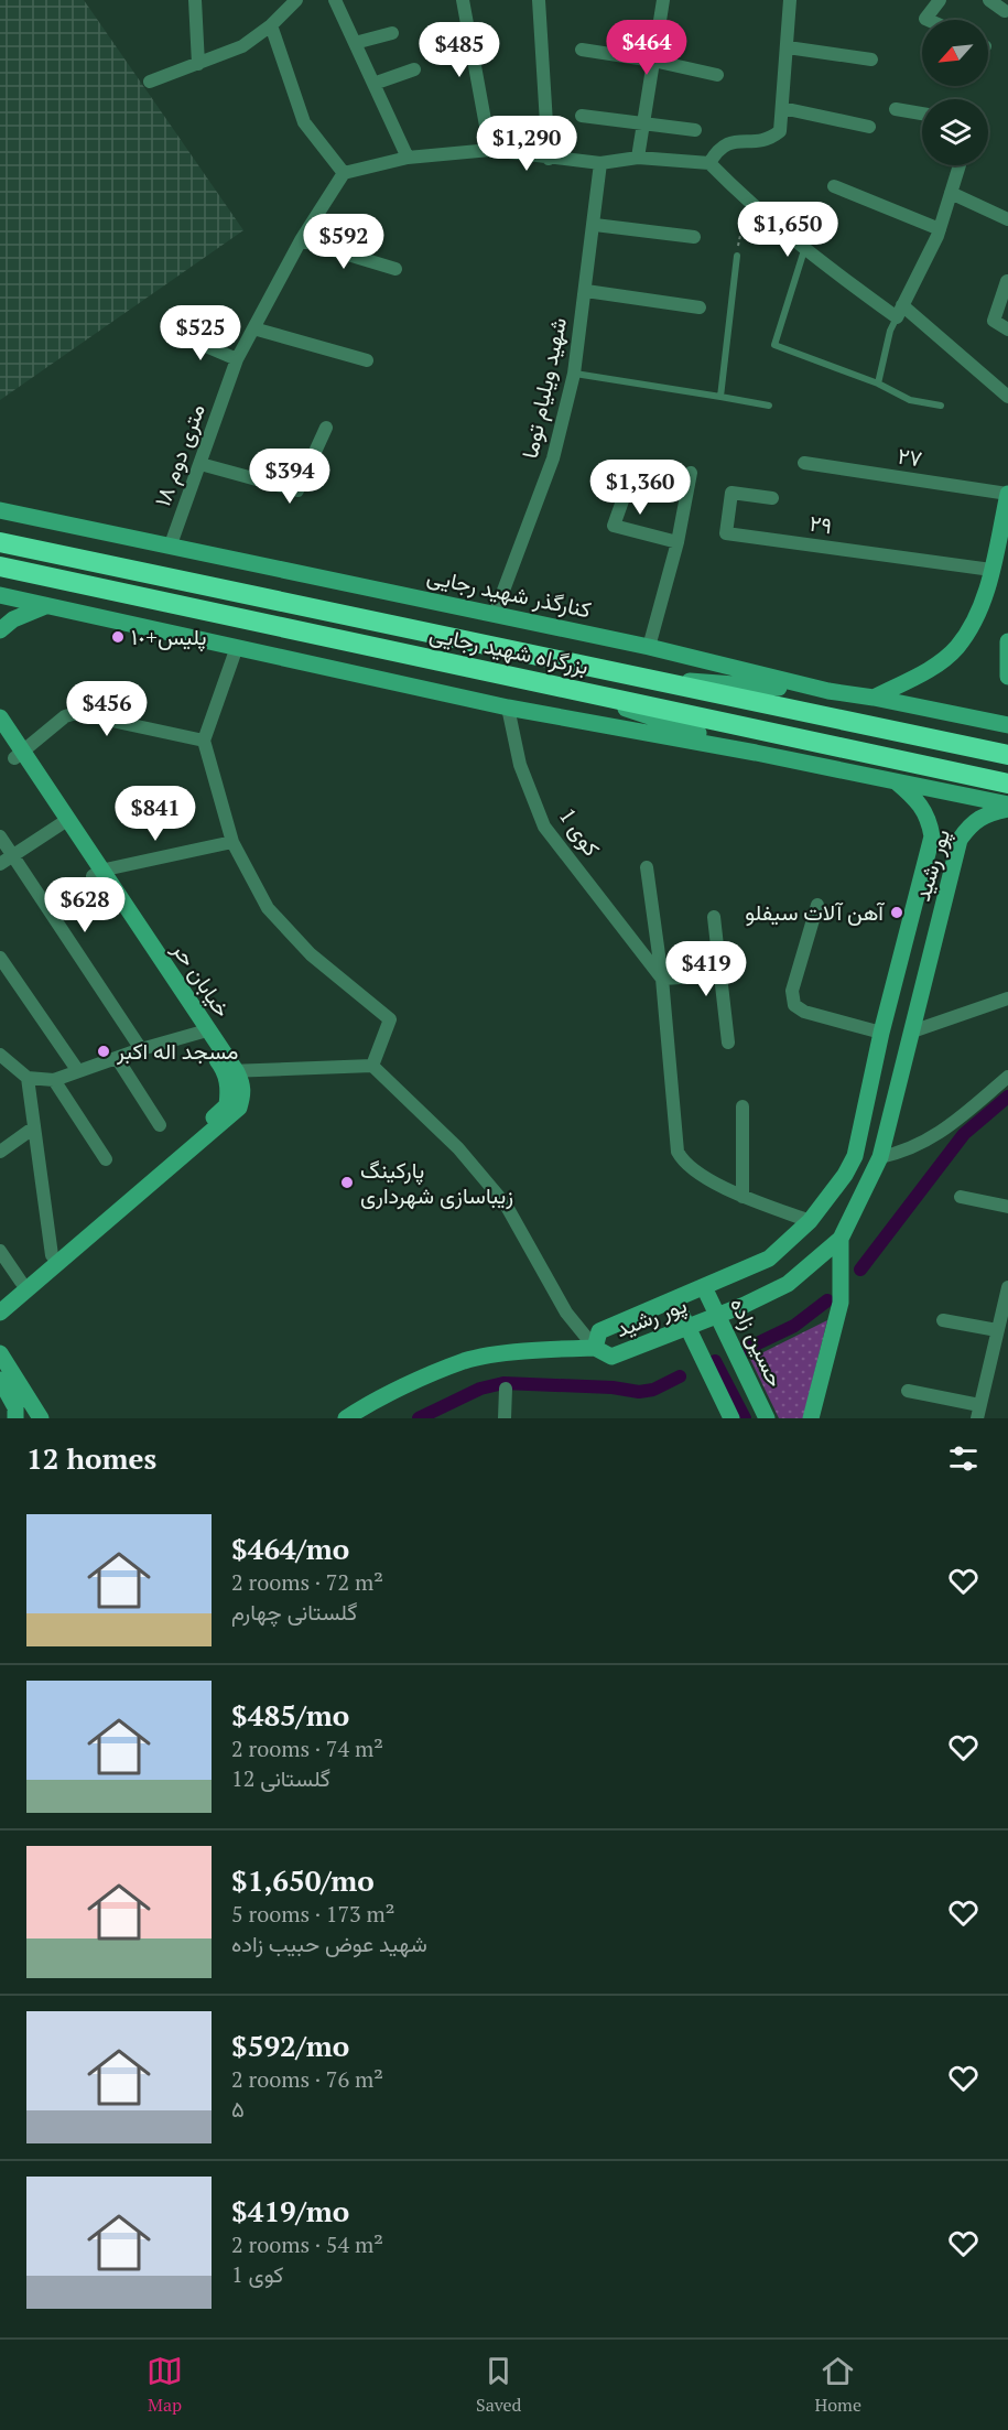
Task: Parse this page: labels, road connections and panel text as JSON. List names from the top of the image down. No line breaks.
{"streets":{"highway":["بزرگراه شهید رجایی"],"street":["شهید ویلیام توما","۱۸ متری دوم","۲۷","۲۹","کنارگذر شهید رجایی","کوی 1","پور رشید","خیابان حر","حسین زاده"]},"crossings":[["شهید ویلیام توما","کنارگذر شهید رجایی"],["۱۸ متری دوم","کنارگذر شهید رجایی"],["پور رشید","حسین زاده"]],"places":["پلیس+١٠","آهن آلات سیفلو","مسجد اله اکبر","پارکینگ زیباسازی شهرداری"],"north":"bottom left","page":{"price":["$464","$485","$1,290","$1,650","$592","$525","$394","$1,360","$456","$841","$628","$419"],"heading":"12 homes","list":[{"name":"$464/mo","note":"2 rooms · 72 m² · گلستانی چهارم"},{"name":"$485/mo","note":"2 rooms · 74 m² · گلستانی 12"},{"name":"$1,650/mo","note":"5 rooms · 173 m² · شهید عوض حبیب زاده"},{"name":"$592/mo","note":"2 rooms · 76 m² · ۵"},{"name":"$419/mo","note":"2 rooms · 54 m² · کوی 1"}],"tabs":["Map","Saved","Home"]}}
